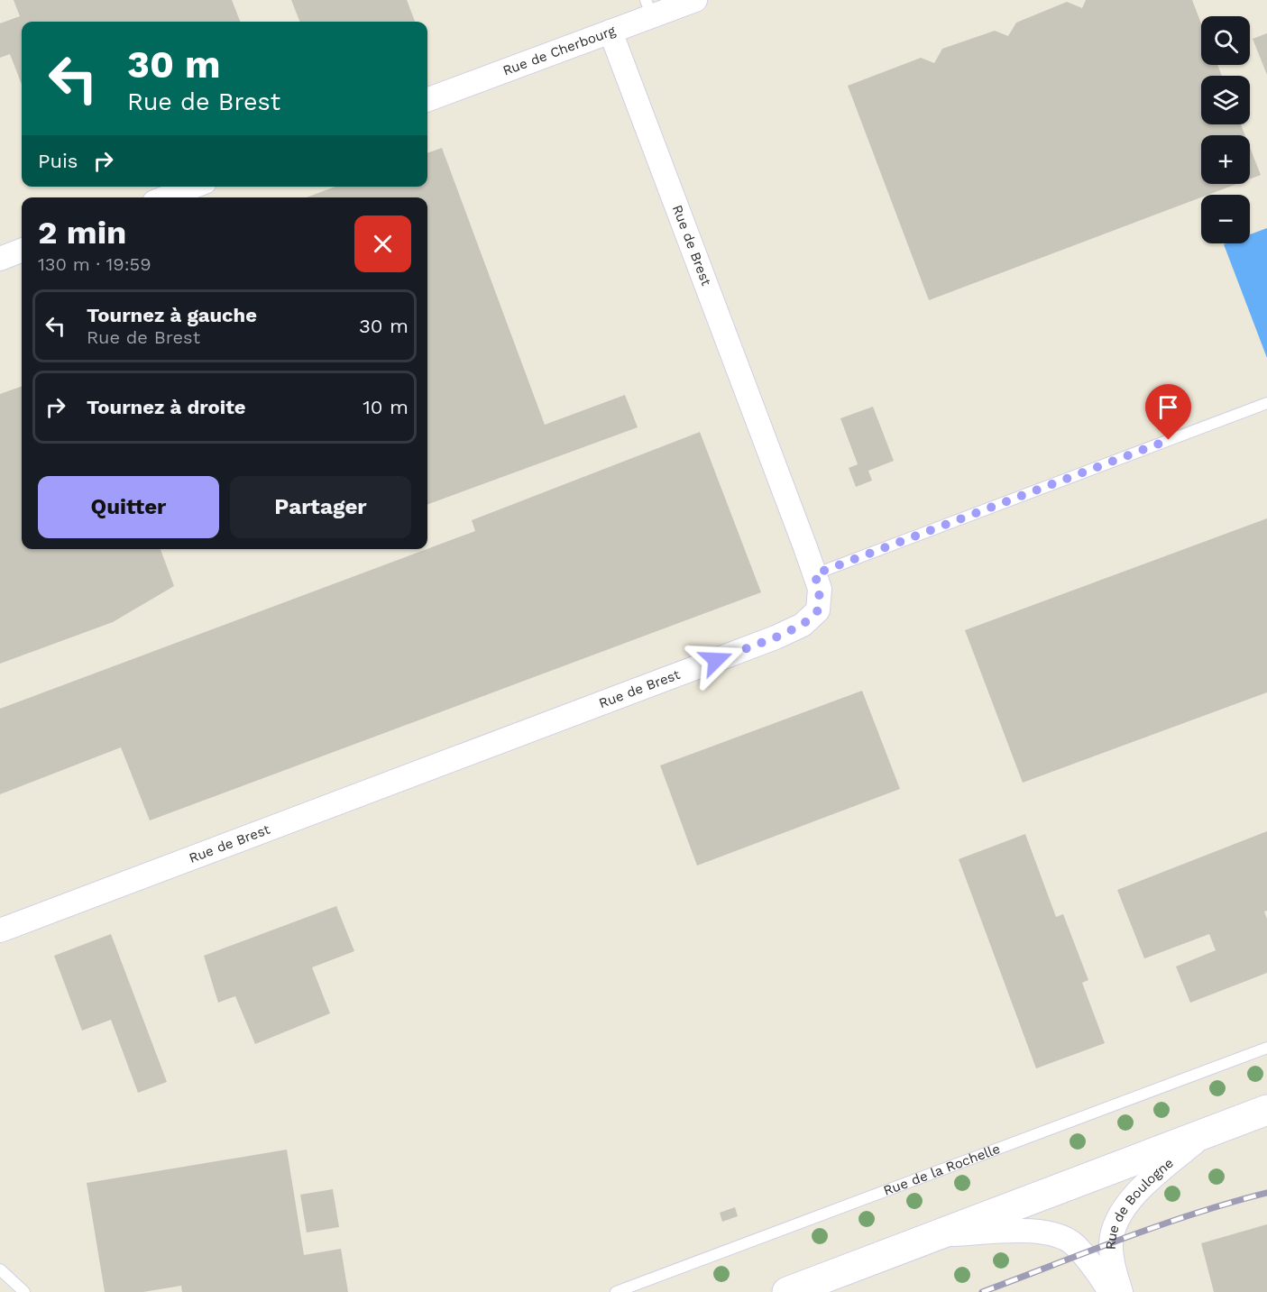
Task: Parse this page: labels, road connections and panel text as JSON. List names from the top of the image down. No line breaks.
{"streets":{"street":["Rue de Cherbourg","Rue de Brest","Rue de Boulogne"],"lane":["Rue de la Rochelle"]},"crossings":[["Rue de Cherbourg","Rue de Brest"]],"page":{"map_buttons":["+","−"],"turn":["30 m","Rue de Brest"],"then":"Puis","heading":["2 min","130 m · 19:59"],"list":[{"name":"Tournez à gauche","note":"Rue de Brest","value":"30 m"},{"name":"Tournez à droite","value":"10 m"}],"buttons":["Quitter","Partager"]}}
